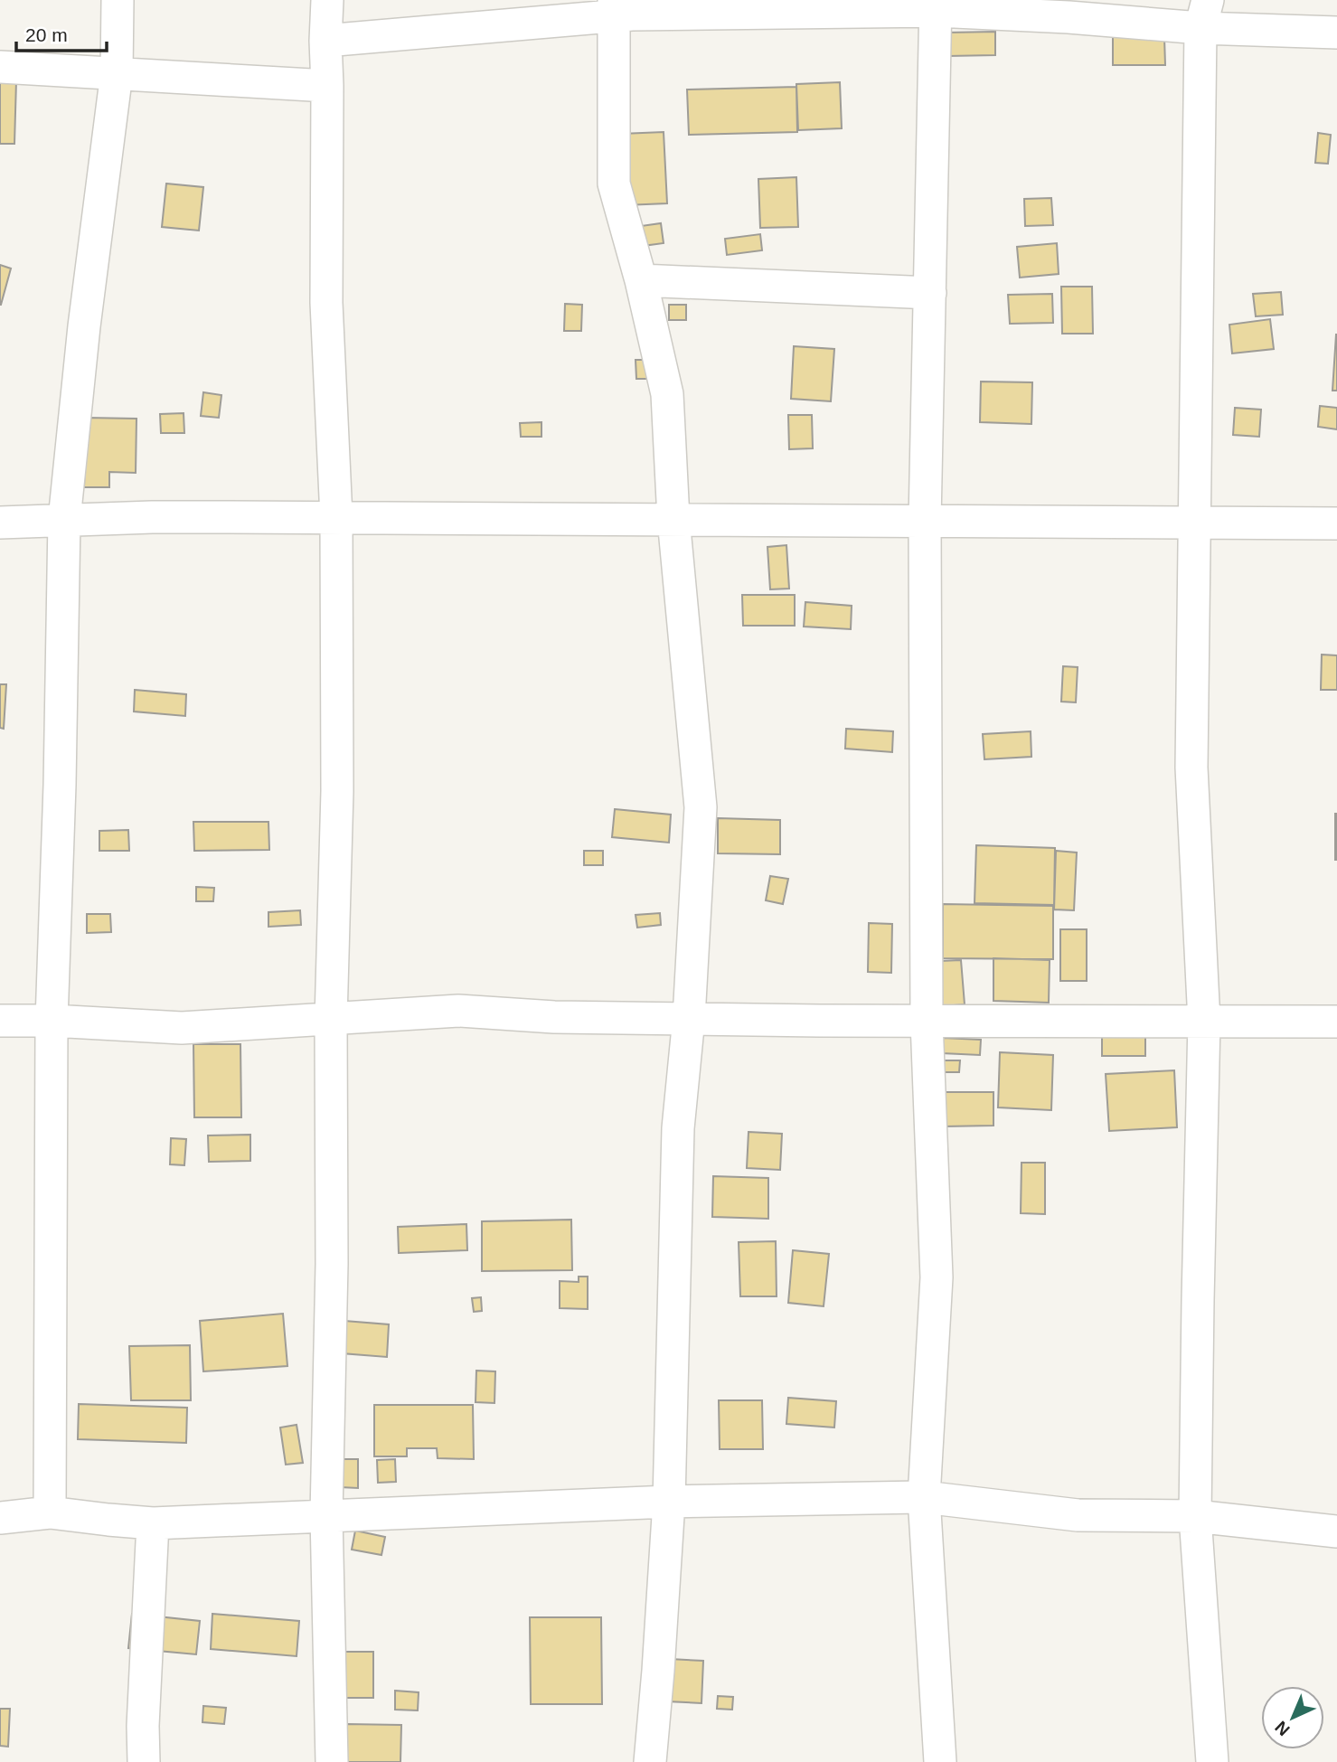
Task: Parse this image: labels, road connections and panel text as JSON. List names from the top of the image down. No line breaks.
{"scale_bar":"20 m","north":"bottom left"}
